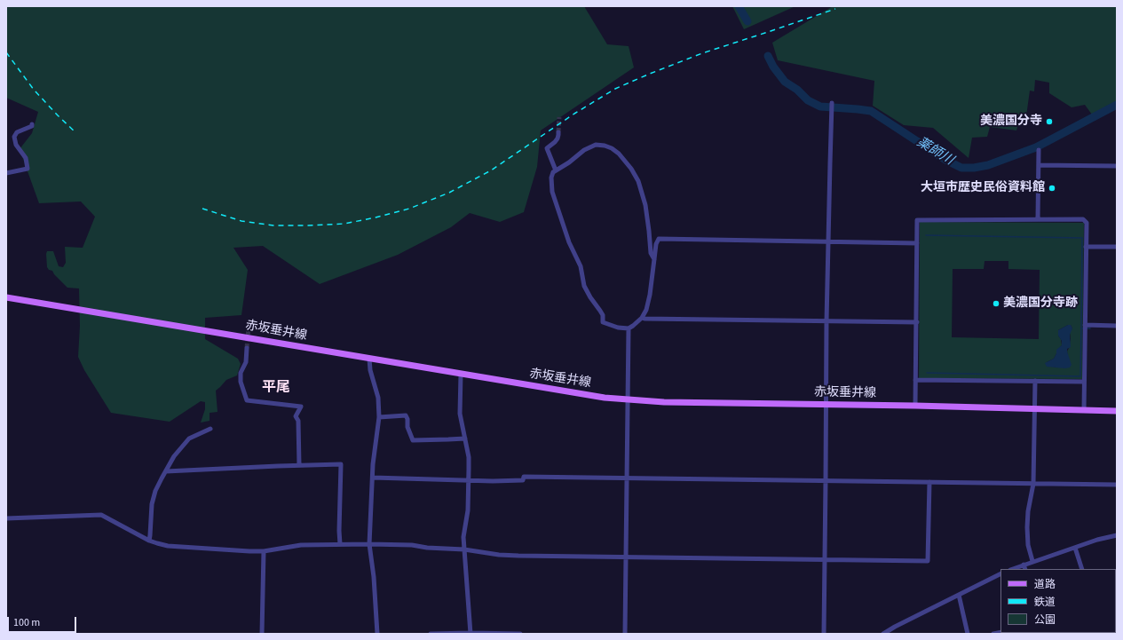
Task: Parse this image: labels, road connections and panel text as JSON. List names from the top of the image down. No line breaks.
{"streets":{"main road":["赤坂垂井線"]},"districts":["平尾"],"water":["薬師川"],"places":["美濃国分寺","大垣市歴史民俗資料館","美濃国分寺跡"],"legend":["道路","鉄道","公園"],"scale_bar":"100 m"}
